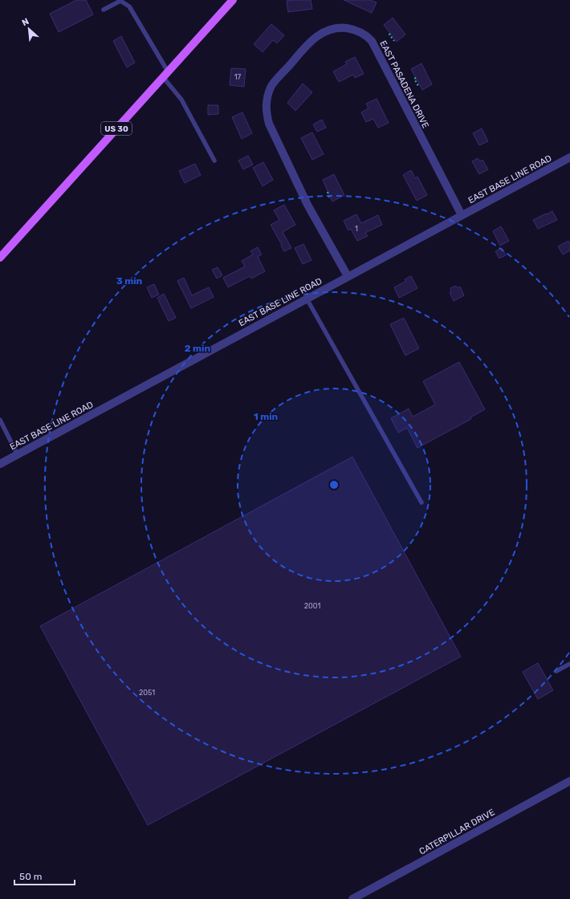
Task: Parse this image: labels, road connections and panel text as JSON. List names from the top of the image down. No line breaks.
{"streets":{"main road":["US 30"],"street":["EAST PASADENA DRIVE","EAST BASE LINE ROAD","CATERPILLAR DRIVE"]},"crossings":[["EAST PASADENA DRIVE","EAST BASE LINE ROAD"]],"house_numbers":["17","1","2001","2051"],"scale_bar":"50 m","north":"top left","rings":["3 min","2 min","1 min"]}
